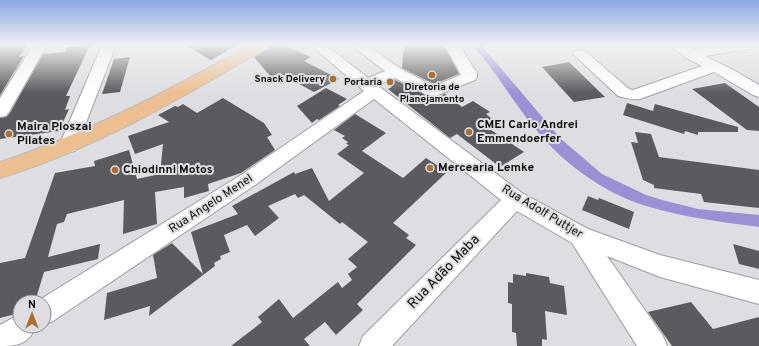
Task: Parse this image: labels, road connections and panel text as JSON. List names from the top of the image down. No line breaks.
{"streets":{"street":["Rua Angelo Menel","Rua Adolf Puttjer","Rua Adão Maba"]},"crossings":[["Rua Angelo Menel","Rua Adolf Puttjer"],["Rua Adolf Puttjer","Rua Adão Maba"]],"places":["Diretoria de Planejamento","Snack Delivery","Portaria","CMEI Carlo Andrei Emmendoerfer","Maira Ploszai Pilates","Mercearia Lemke","Chiodinni Motos"],"north":"top"}
